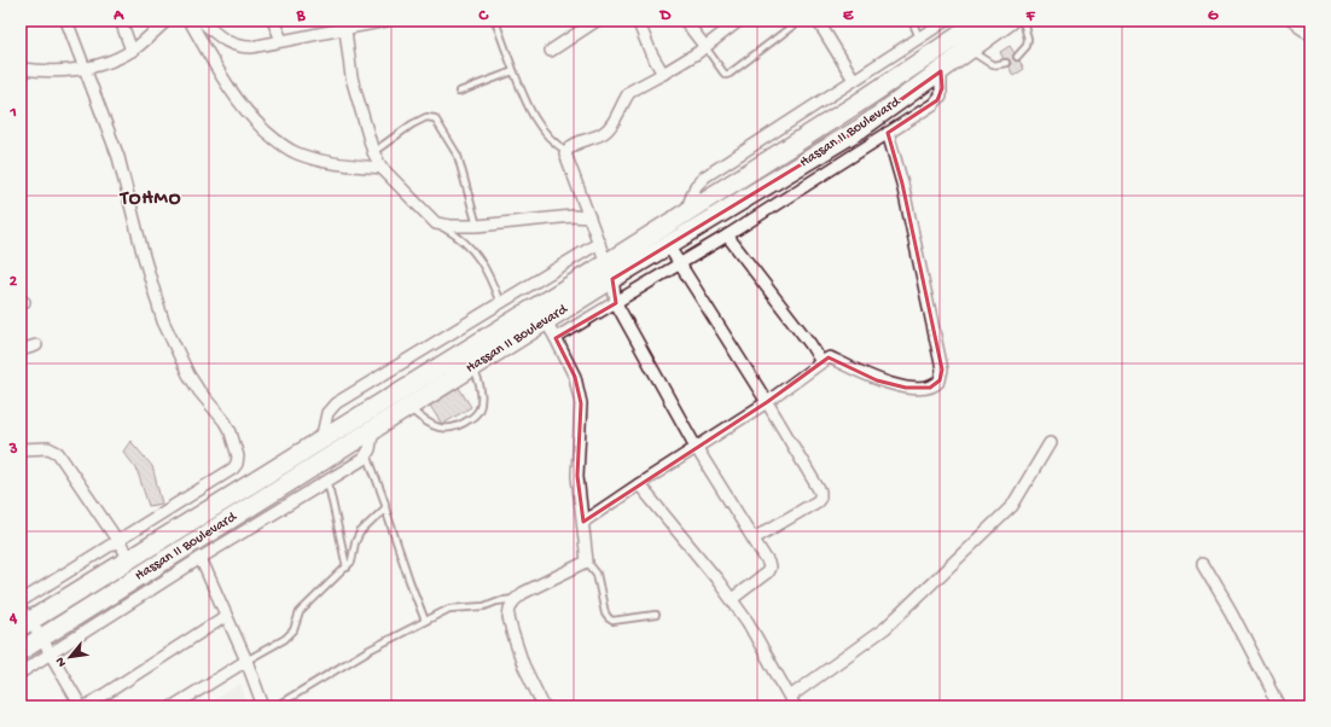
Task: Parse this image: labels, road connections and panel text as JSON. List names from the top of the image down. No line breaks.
{"streets":{"main road":["Hassan II Boulevard"]},"districts":["TOHMO"],"north":"bottom left","grid":{"columns":["A","B","C","D","E","F","G"],"rows":["1","2","3","4"]}}
